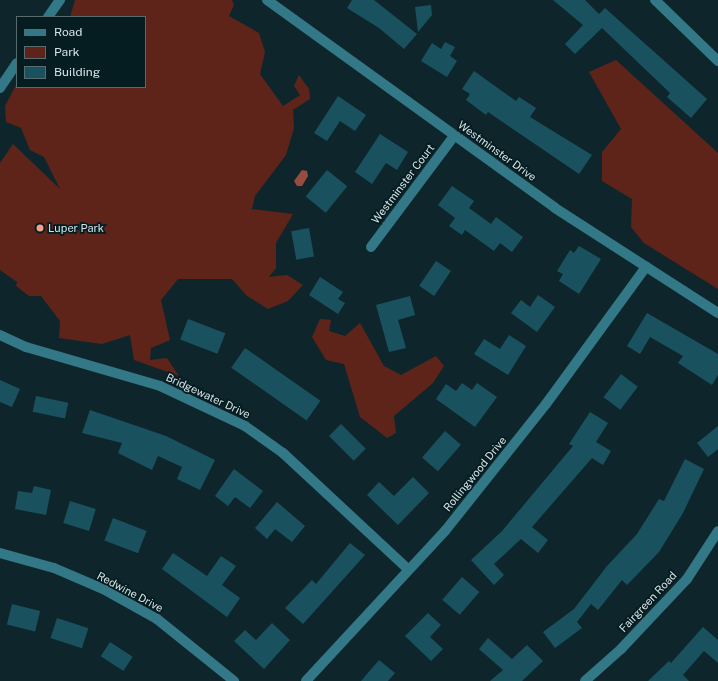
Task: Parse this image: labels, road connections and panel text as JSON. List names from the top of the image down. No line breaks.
{"streets":{"street":["Westminster Drive","Westminster Court","Bridgewater Drive","Rollingwood Drive","Redwine Drive","Fairgreen Road"]},"crossings":[["Westminster Drive","Westminster Court"],["Westminster Drive","Rollingwood Drive"],["Bridgewater Drive","Rollingwood Drive"]],"places":["Luper Park"],"legend":["Road","Park","Building"]}
